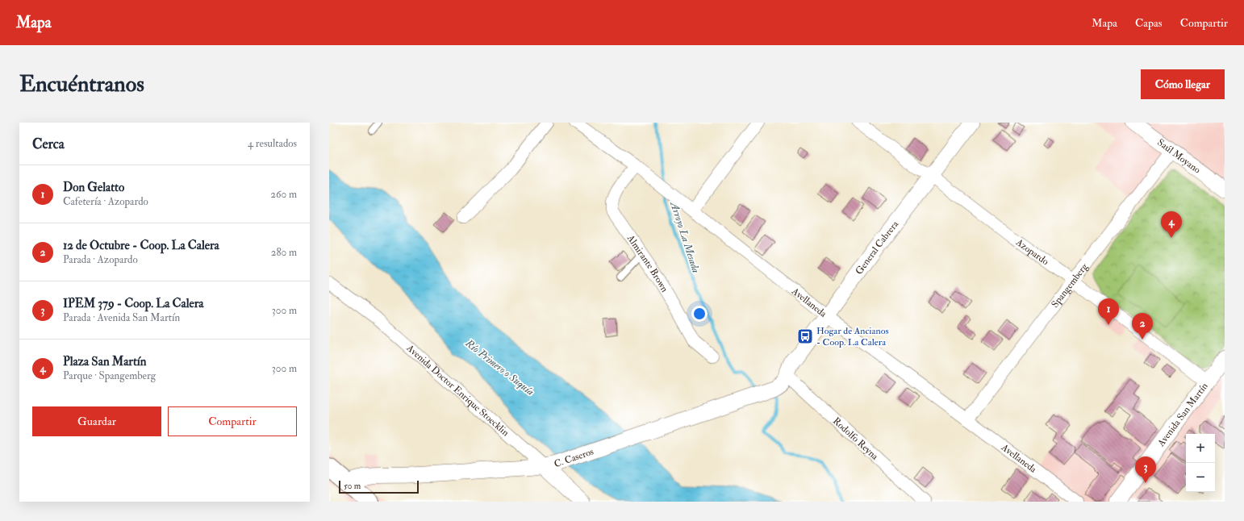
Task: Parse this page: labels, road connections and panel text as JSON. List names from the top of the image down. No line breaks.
{"streets":{"street":["Saúl Moyano","General Cabrera","Azopardo","Almirante Brown","Spangemberg","Avellaneda","Avenida Doctor Enrique Stoecklin","Avenida San Martín","Rodolfo Reyna","C. Caseros"]},"crossings":[["Saúl Moyano","Spangemberg"],["General Cabrera","Azopardo"],["General Cabrera","Avellaneda"],["General Cabrera","Rodolfo Reyna"],["General Cabrera","C. Caseros"],["Azopardo","Spangemberg"],["Azopardo","Avenida San Martín"],["Almirante Brown","Avellaneda"],["Spangemberg","Avellaneda"],["Avenida Doctor Enrique Stoecklin","C. Caseros"],["Rodolfo Reyna","C. Caseros"]],"water":["Arroyo La Mesada","Río Primero o Suquía"],"places":{"bus stop":["Hogar de Ancianos - Coop. La Calera"]},"scale_bar":"50 m","page":{"header":"Mapa","nav":["Mapa","Capas","Compartir"],"buttons":["Cómo llegar",["Guardar","Compartir"]],"title":"Encuéntranos","heading":["Cerca","4 resultados"],"list":[{"mark":"1","name":"Don Gelatto","note":"Cafetería · Azopardo","value":"260 m"},{"mark":"2","name":"12 de Octubre - Coop. La Calera","note":"Parada · Azopardo","value":"280 m"},{"mark":"3","name":"IPEM 379 - Coop. La Calera","note":"Parada · Avenida San Martín","value":"300 m"},{"mark":"4","name":"Plaza San Martín","note":"Parque · Spangemberg","value":"300 m"}],"pins":["4","1","2","3"],"map_buttons":["+","−"],"scale":"50 m"}}
